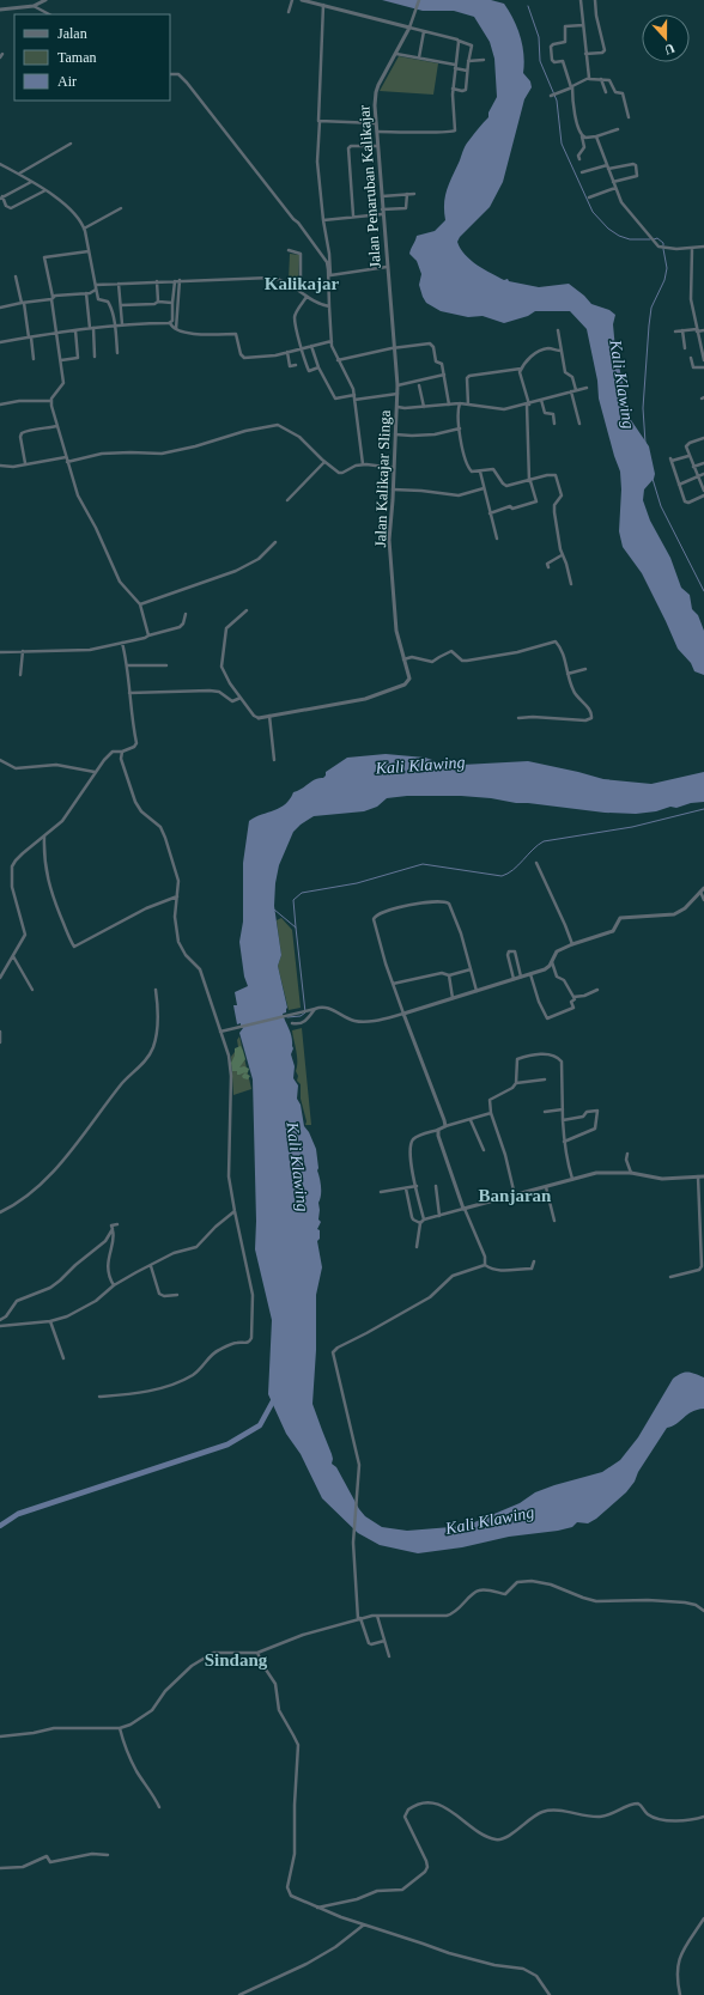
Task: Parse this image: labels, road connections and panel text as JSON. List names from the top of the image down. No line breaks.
{"streets":{"street":["Jalan Penaruban Kalikajar","Jalan Kalikajar Slinga"]},"crossings":[["Jalan Penaruban Kalikajar","Jalan Kalikajar Slinga"]],"districts":["Kalikajar","Banjaran","Sindang"],"water":["Kali Klawing"],"legend":["Jalan","Taman","Air"],"north":"bottom"}
